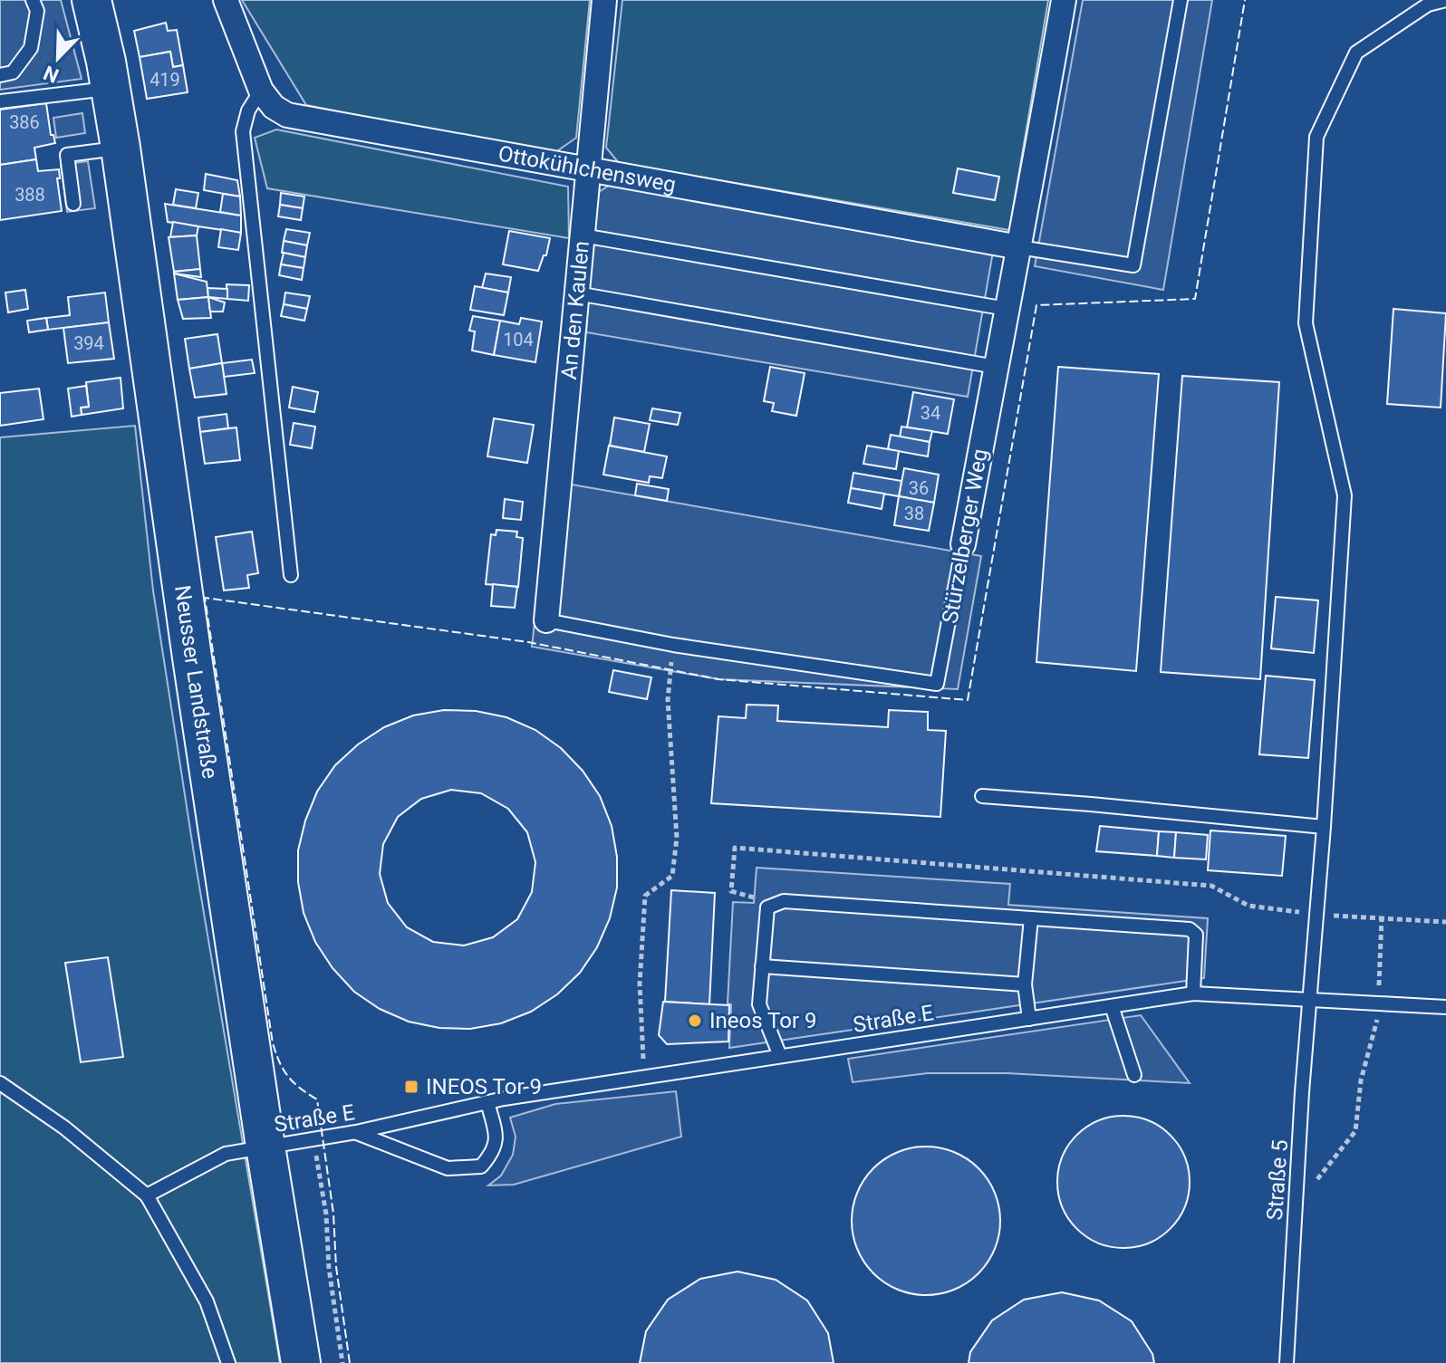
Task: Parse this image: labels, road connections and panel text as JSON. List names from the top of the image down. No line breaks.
{"streets":{"main road":["Neusser Landstraße"],"street":["Ottokühlchensweg","An den Kaulen","Stürzelberger Weg"],"lane":["Straße E","Straße 5"]},"crossings":[["Ottokühlchensweg","An den Kaulen"],["Ottokühlchensweg","Stürzelberger Weg"],["An den Kaulen","Stürzelberger Weg"],["Neusser Landstraße","Straße E"],["Straße E","Straße 5"]],"places":{"other":["Ineos Tor 9"],"transit":["INEOS Tor 9"]},"house_numbers":["419","386","388","104","394","34","36","38"],"north":"bottom left"}
